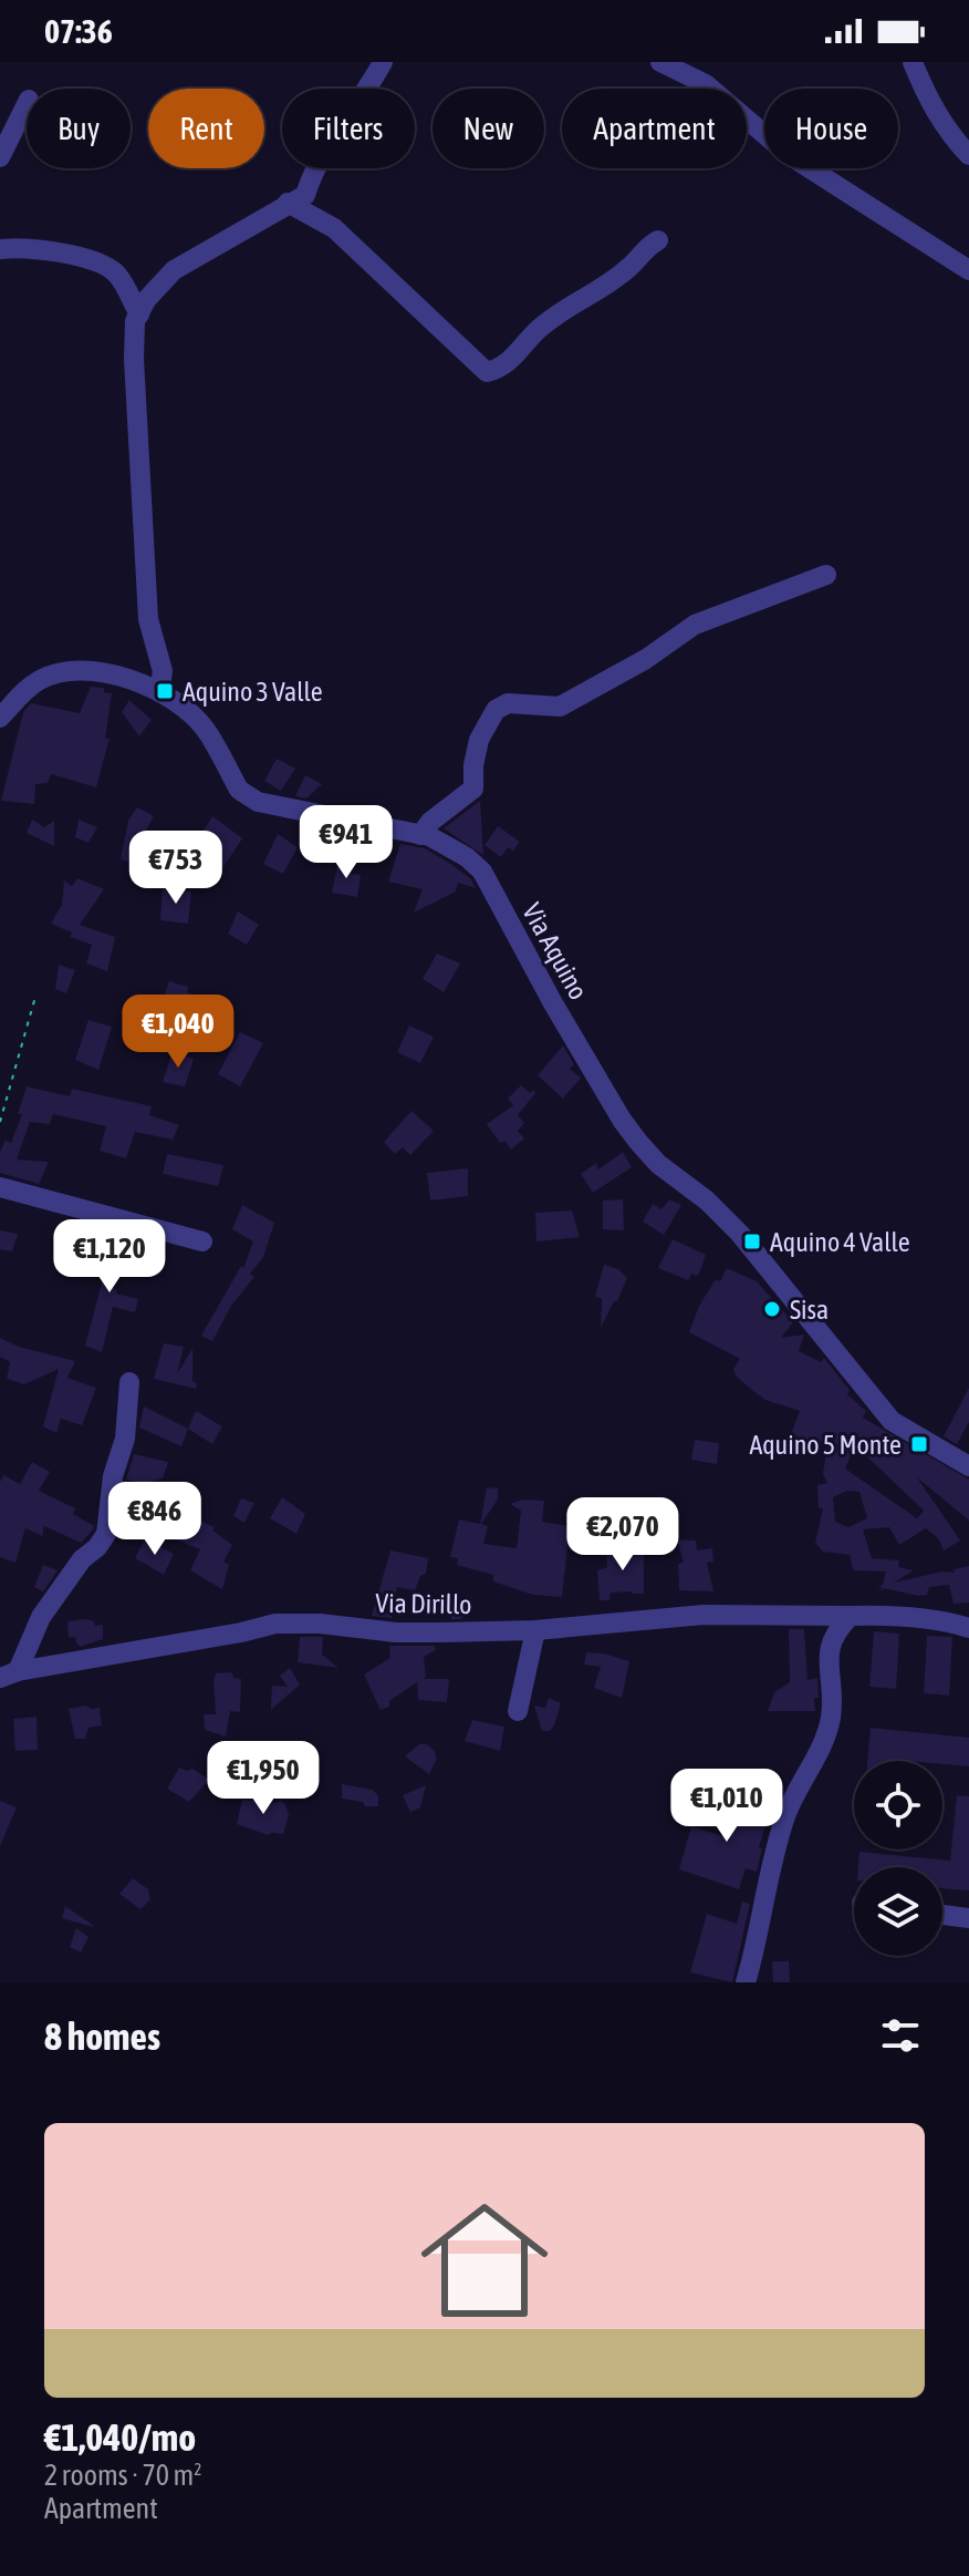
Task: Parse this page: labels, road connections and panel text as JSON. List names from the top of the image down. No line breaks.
{"streets":{"street":["Via Aquino","Via Dirillo"]},"places":{"transit":["Aquino 3 Valle","Aquino 4 Valle","Aquino 5 Monte"],"other":["Sisa"]},"page":{"status":"07:36","chip":["Buy","Rent","Filters","New","Apartment","House"],"price":["€941","€753","€1,040","€1,120","€846","€2,070","€1,950","€1,010"],"heading":"8 homes","list":[{"name":"€1,040/mo","note":"2 rooms · 70 m² · Apartment"}]}}
